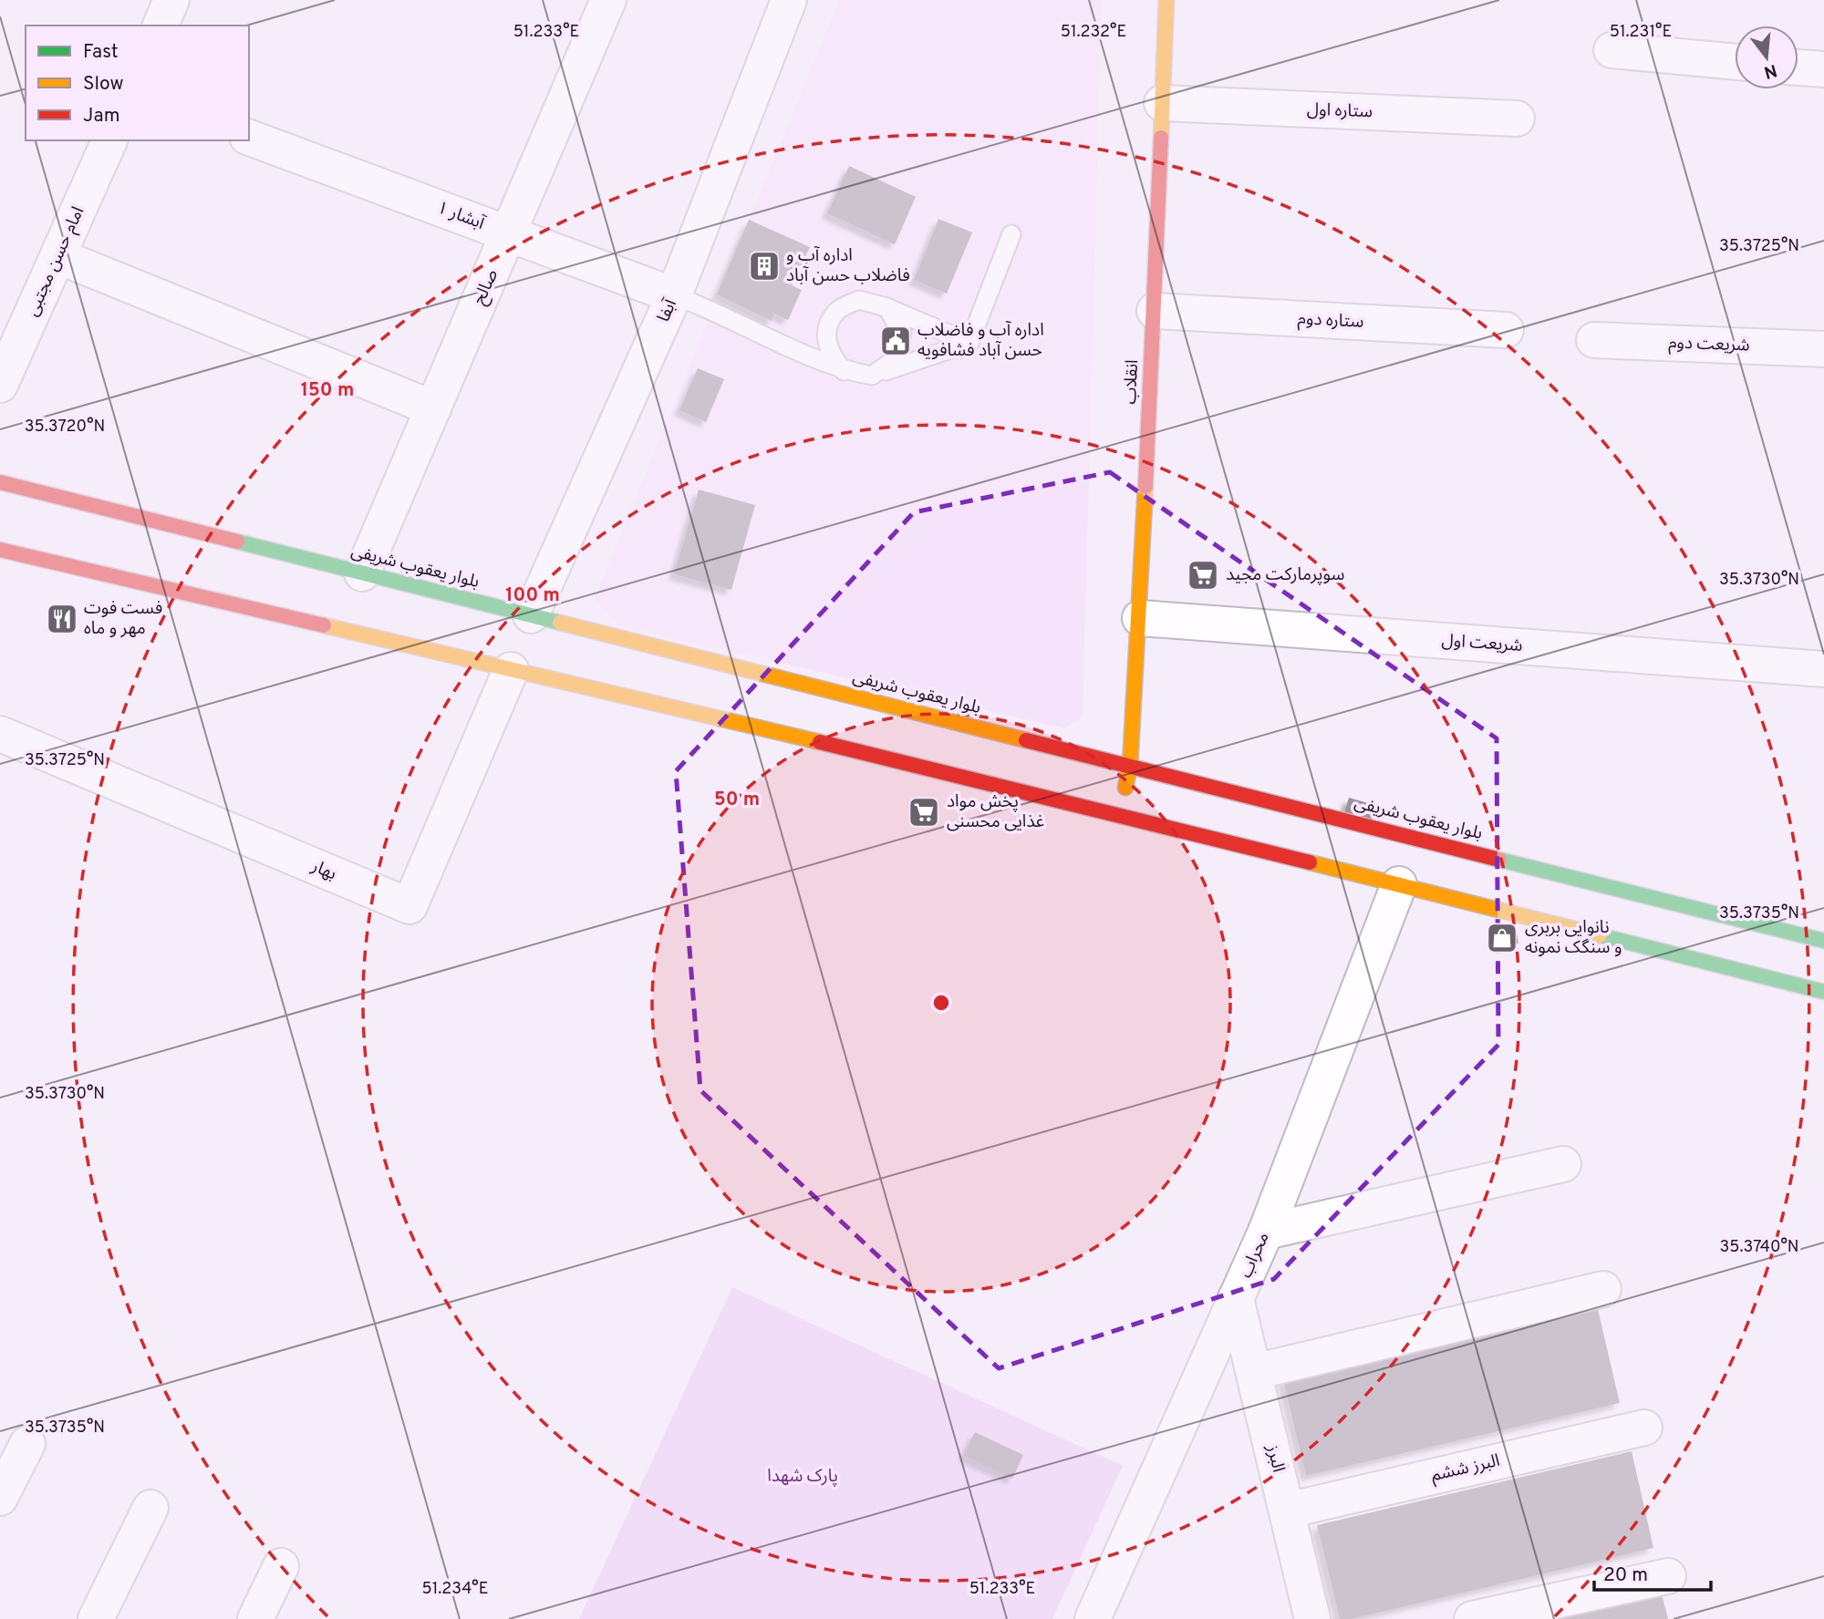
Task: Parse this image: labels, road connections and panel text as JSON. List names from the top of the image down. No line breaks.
{"streets":{"main road":["انقلاب","بلوار یعقوب شریفی"],"street":["ستاره اول","آبشار ۱","امام حسن مجتبی","صالح","آبفا","ستاره دوم","شریعت دوم","شریعت اول","بهار","محراب","البرز","البرز ششم"]},"crossings":[["ستاره اول","انقلاب"],["آبشار ۱","صالح"],["آبشار ۱","آبفا"],["صالح","بلوار یعقوب شریفی"],["آبفا","بلوار یعقوب شریفی"],["ستاره دوم","انقلاب"],["انقلاب","بلوار یعقوب شریفی"],["انقلاب","شریعت اول"],["محراب","البرز"],["البرز","البرز ششم"]],"parks":["پارک شهدا"],"places":{"building":["اداره آب و فاضلاب حسن آباد"],"public building":["اداره آب و فاضلاب حسن آباد فشافویه"],"supermarket":["سوپرمارکت مجید","پخش مواد غذایی محسنی"],"restaurant":["فست فوت مهر و ماه"],"shop":["نانوایی بربری و سنگک نمونه"]},"legend":["Fast","Slow","Jam"],"scale_bar":"20 m","north":"bottom","coordinates":["51.233°E","51.232°E","51.231°E","35.3725°N","35.3720°N","35.3730°N","35.3735°N","35.3740°N","51.234°E"],"rings":["150 m","100 m","50 m"]}
